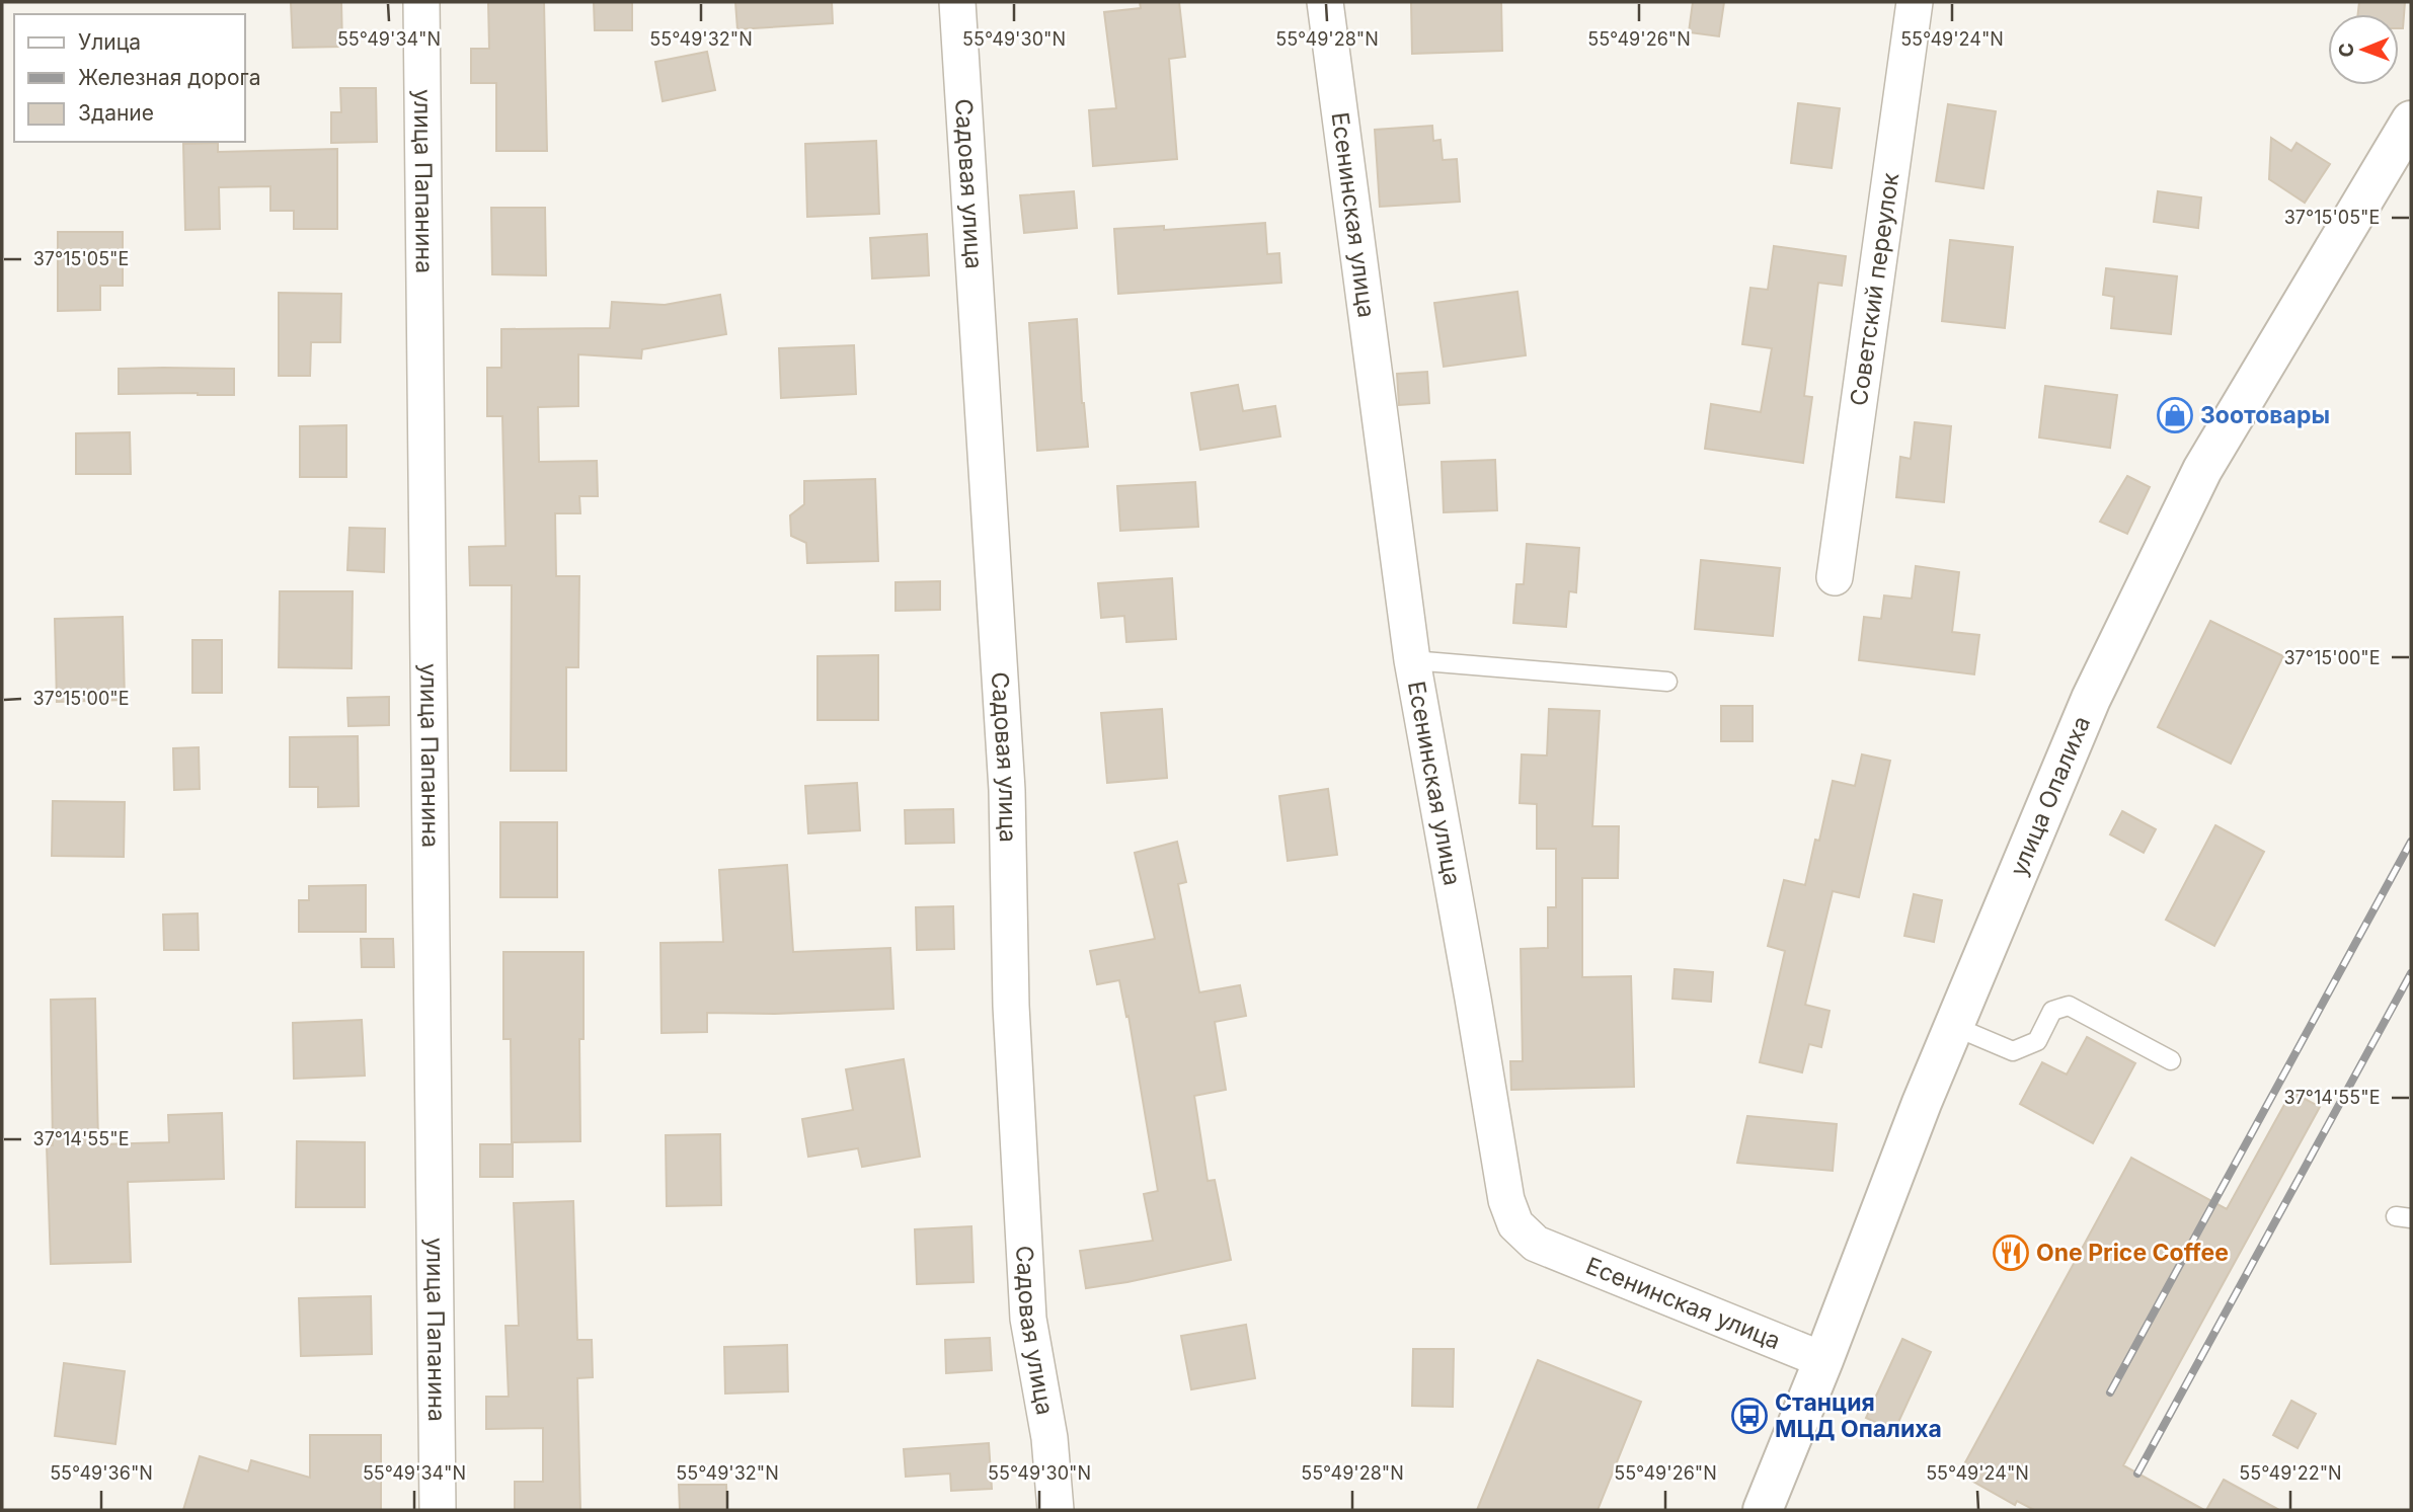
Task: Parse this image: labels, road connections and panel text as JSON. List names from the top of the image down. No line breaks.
{"streets":{"street":["улица Папанина","Садовая улица","Есенинская улица","Советский переулок","улица Опалиха"]},"crossings":[["Есенинская улица","улица Опалиха"]],"places":{"shop":["Зоотовары"],"restaurant":["One Price Coffee"],"bus stop":["Станция МЦД Опалиха"]},"legend":["Улица","Железная дорога","Здание"],"north":"left","coordinates":["55°49'34\"N","55°49'32\"N","55°49'30\"N","55°49'28\"N","55°49'26\"N","55°49'24\"N","37°15'05\"E","37°15'00\"E","37°14'55\"E","55°49'36\"N","55°49'22\"N"]}
